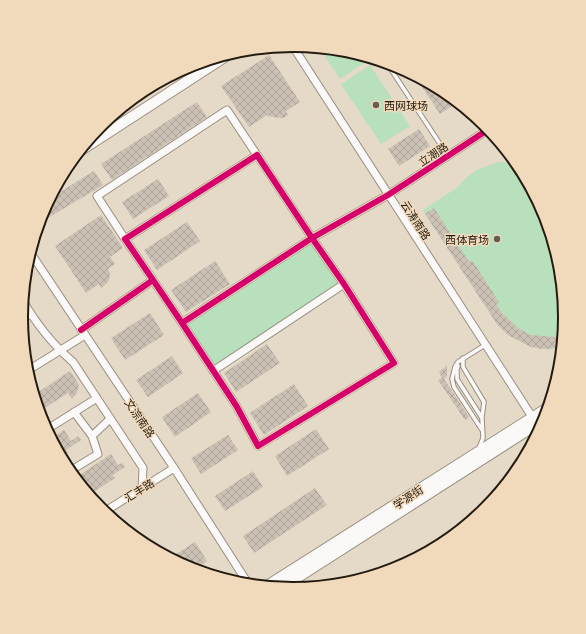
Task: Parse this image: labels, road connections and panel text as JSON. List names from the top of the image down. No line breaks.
{"streets":{"main road":["学源街"],"street":["立潮路","云涛南路","文淙南路","汇丰路"]},"crossings":[["立潮路","云涛南路"],["文淙南路","汇丰路"]],"places":["西网球场","西体育场"]}
